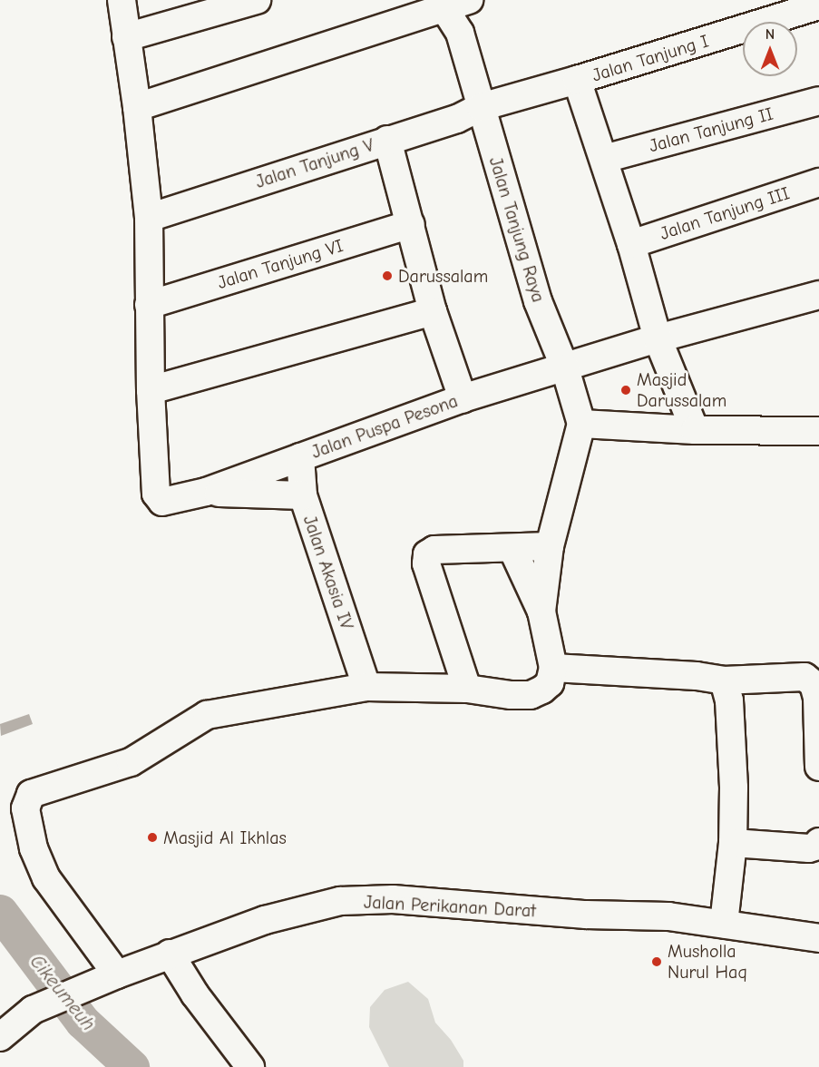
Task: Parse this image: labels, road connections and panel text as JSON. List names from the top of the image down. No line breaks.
{"streets":{"street":["Jalan Tanjung I","Jalan Tanjung II","Jalan Tanjung V","Jalan Tanjung III","Jalan Tanjung Raya","Jalan Tanjung VI","Jalan Puspa Pesona","Jalan Akasia IV","Jalan Perikanan Darat"]},"crossings":[["Jalan Tanjung I","Jalan Tanjung V"],["Jalan Tanjung I","Jalan Tanjung Raya"],["Jalan Tanjung V","Jalan Tanjung Raya"],["Jalan Tanjung Raya","Jalan Puspa Pesona"],["Jalan Puspa Pesona","Jalan Akasia IV"]],"water":["Cikeumeuh"],"places":["Darussalam","Masjid Darussalam","Masjid Al Ikhlas","Musholla Nurul Haq"],"north":"top"}
